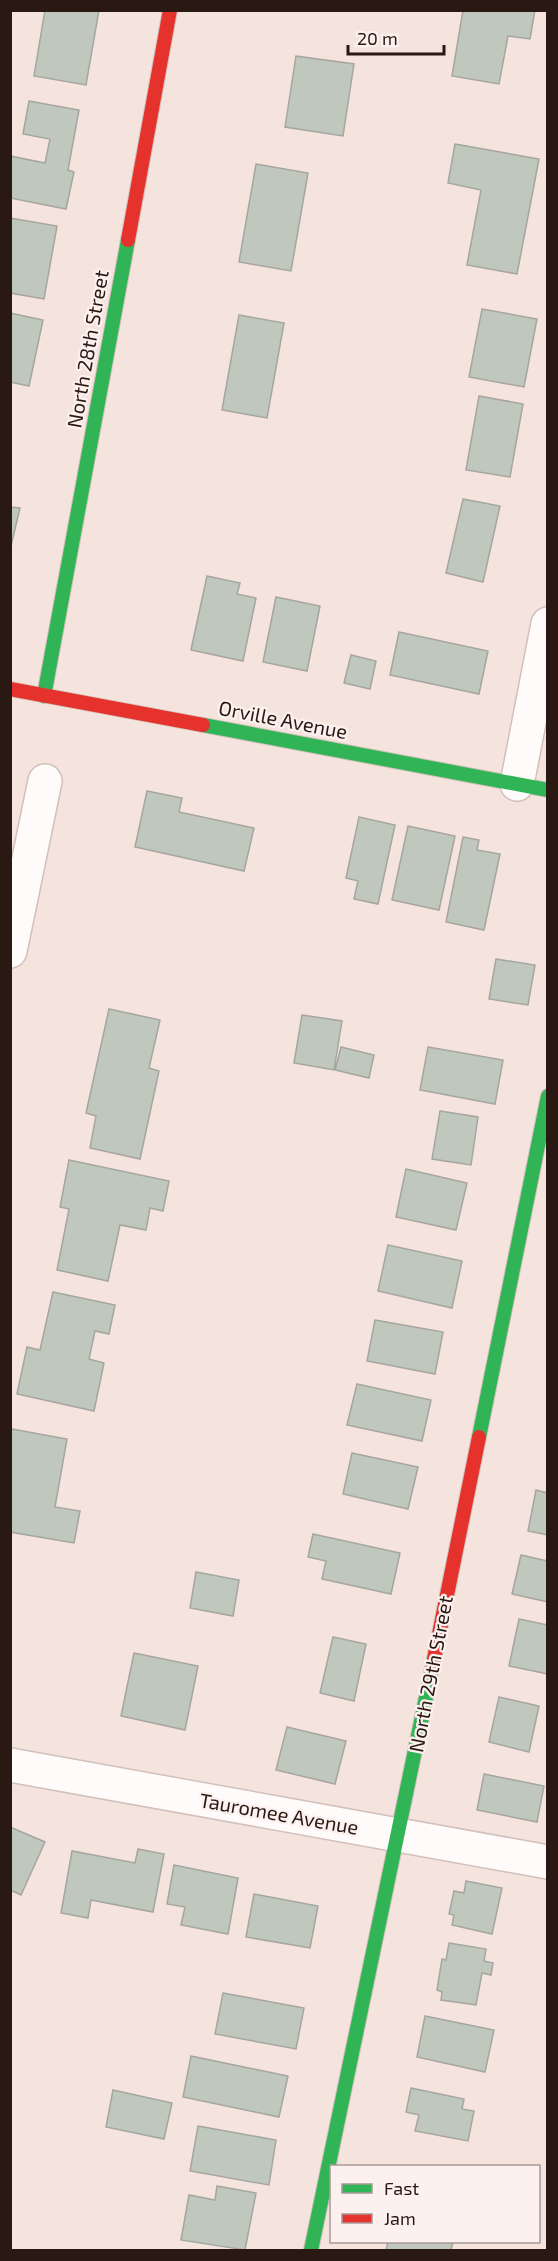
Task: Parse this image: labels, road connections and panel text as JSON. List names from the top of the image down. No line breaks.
{"streets":{"street":["North 28th Street","Orville Avenue","North 29th Street","Tauromee Avenue"]},"crossings":[["North 28th Street","Orville Avenue"],["North 29th Street","Tauromee Avenue"]],"legend":["Fast","Jam"],"scale_bar":"20 m"}
